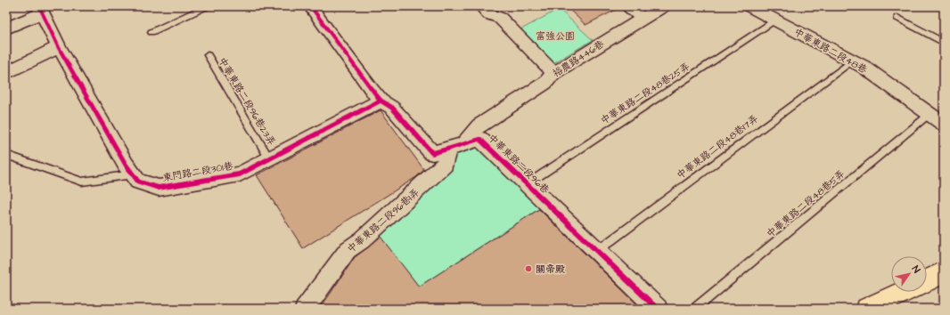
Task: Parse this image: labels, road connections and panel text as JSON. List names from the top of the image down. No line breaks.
{"streets":{"street":["中華東路二段48巷","裕農路446巷","中華東路二段96巷","東門路二段301巷","中華東路二段96巷1弄"],"lane":["中華東路二段48巷25弄","中華東路二段96巷23弄","中華東路二段48巷17弄","中華東路二段48巷5弄"]},"crossings":[["中華東路二段48巷","中華東路二段48巷25弄"],["中華東路二段48巷","中華東路二段48巷17弄"],["中華東路二段48巷","中華東路二段48巷5弄"],["裕農路446巷","中華東路二段96巷"],["中華東路二段48巷25弄","中華東路二段96巷"],["中華東路二段96巷23弄","東門路二段301巷"],["中華東路二段48巷17弄","中華東路二段96巷"],["中華東路二段96巷","東門路二段301巷"],["中華東路二段96巷","中華東路二段96巷1弄"]],"parks":["富強公園"],"places":["關帝殿"],"north":"top right"}
